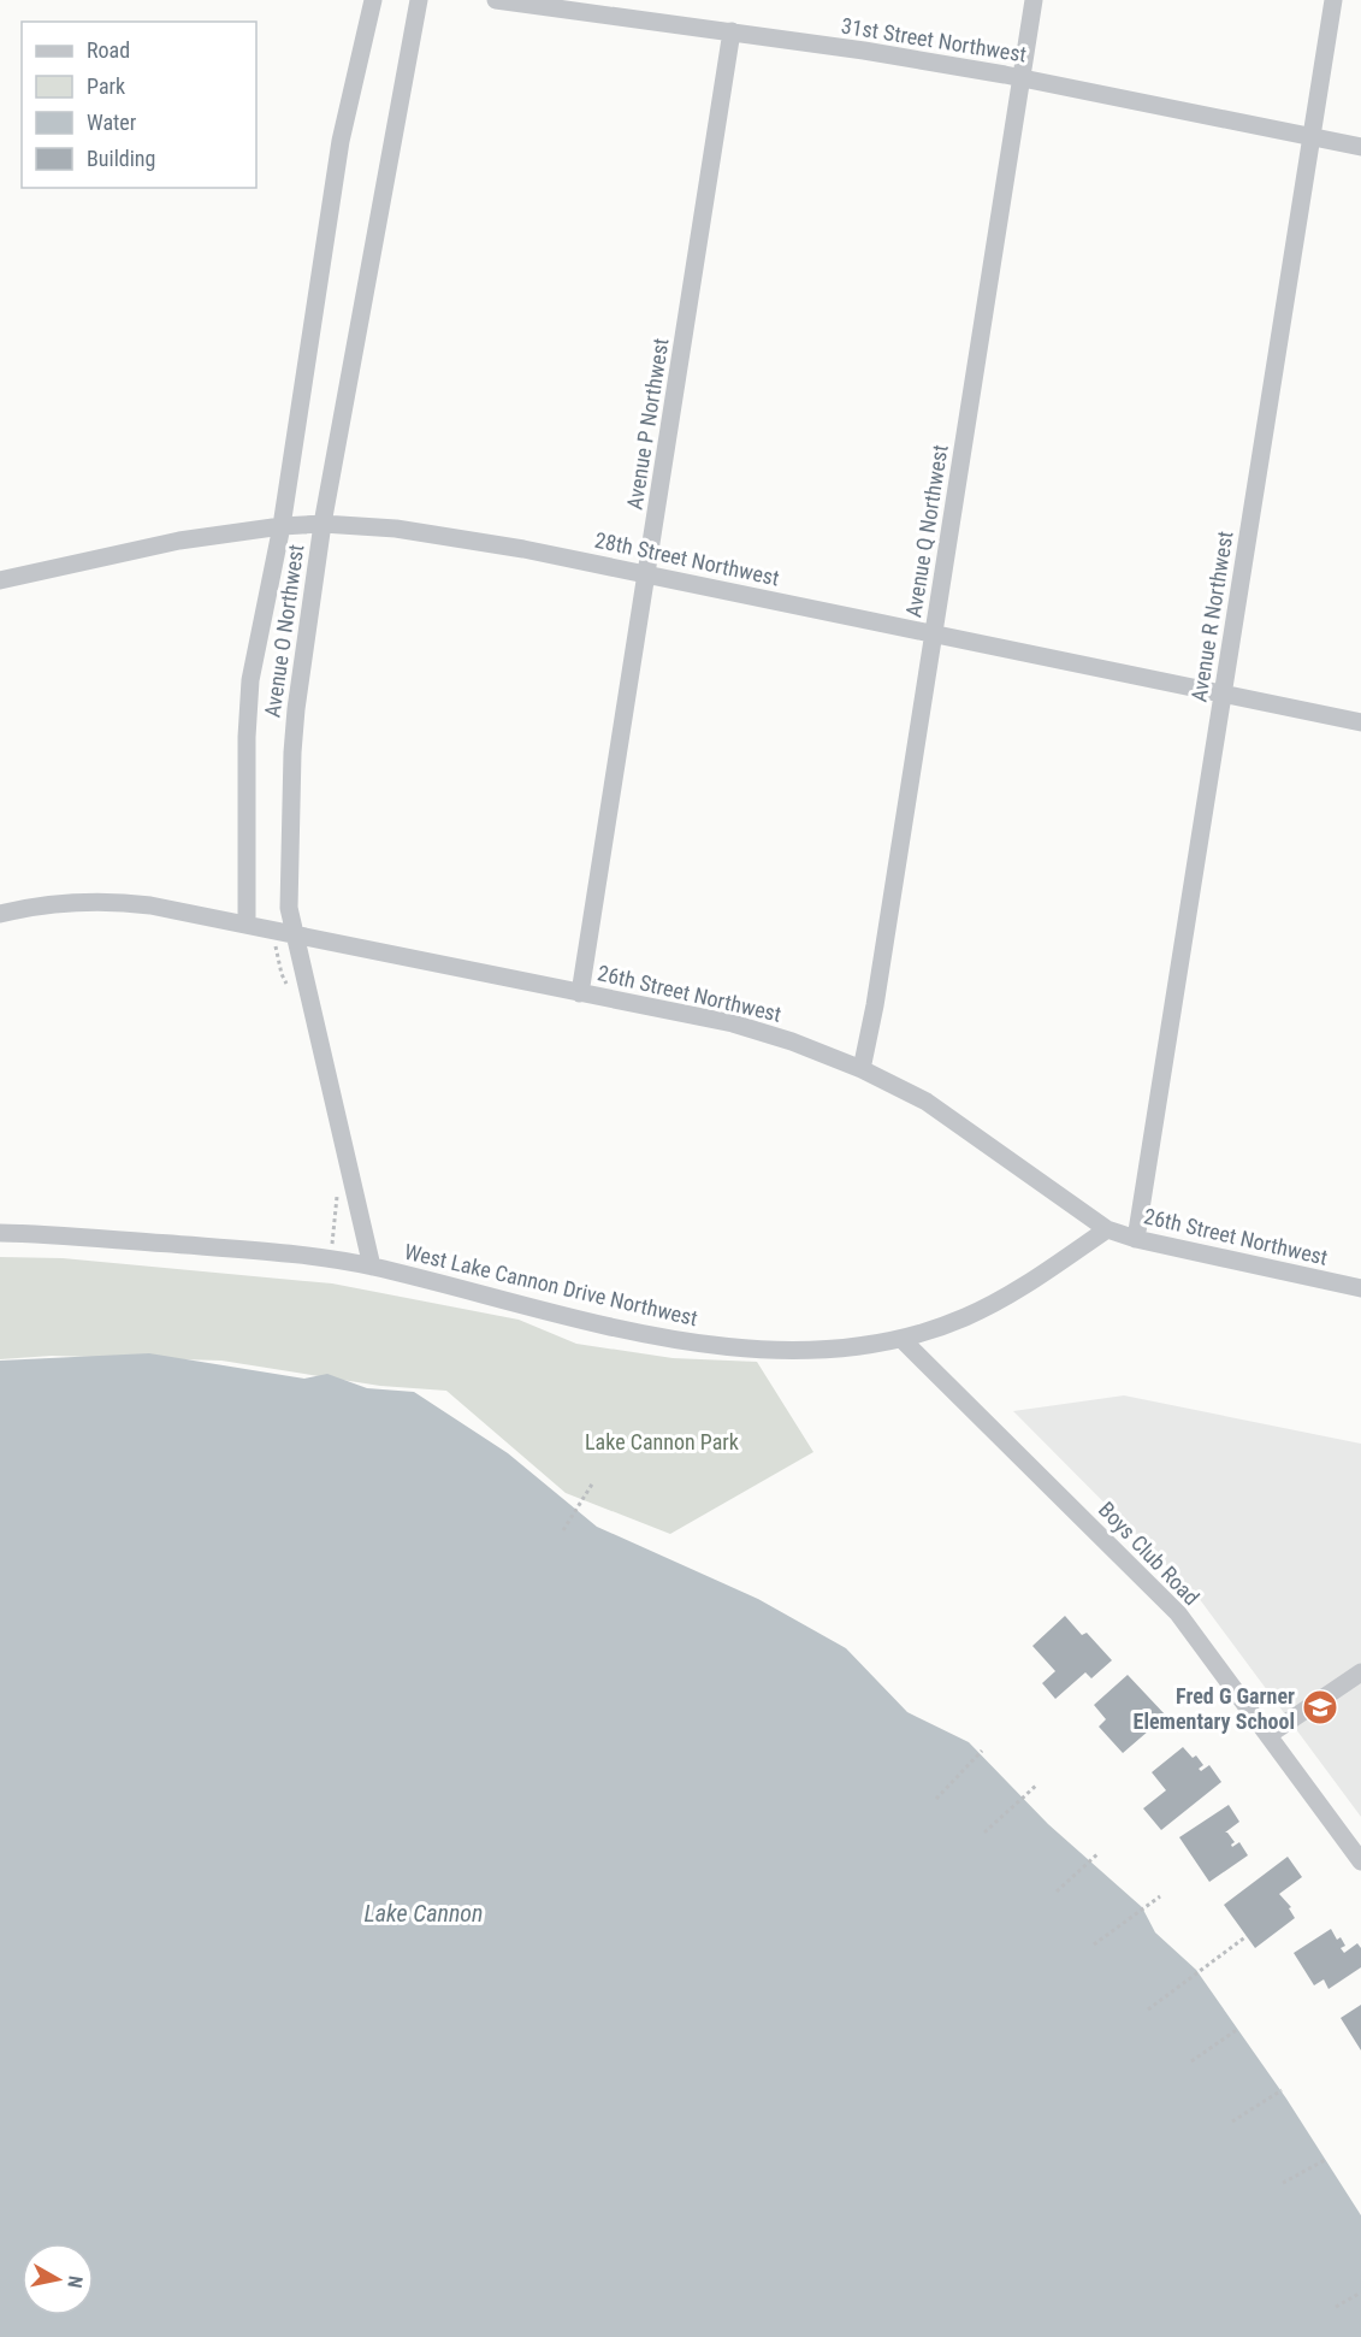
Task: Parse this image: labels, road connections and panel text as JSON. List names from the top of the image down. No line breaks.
{"streets":{"street":["31st Street Northwest","Avenue P Northwest","Avenue Q Northwest","28th Street Northwest","Avenue R Northwest","Avenue O Northwest","26th Street Northwest","West Lake Cannon Drive Northwest","Boys Club Road"]},"crossings":[["31st Street Northwest","Avenue P Northwest"],["31st Street Northwest","Avenue Q Northwest"],["31st Street Northwest","Avenue R Northwest"],["Avenue P Northwest","28th Street Northwest"],["Avenue P Northwest","26th Street Northwest"],["Avenue Q Northwest","28th Street Northwest"],["Avenue Q Northwest","26th Street Northwest"],["28th Street Northwest","Avenue R Northwest"],["28th Street Northwest","Avenue O Northwest"],["Avenue R Northwest","26th Street Northwest"],["Avenue O Northwest","26th Street Northwest"],["Avenue O Northwest","West Lake Cannon Drive Northwest"],["26th Street Northwest","West Lake Cannon Drive Northwest"],["West Lake Cannon Drive Northwest","Boys Club Road"]],"water":["Lake Cannon"],"parks":["Lake Cannon Park"],"places":{"school or university":["Fred G Garner Elementary School"]},"legend":["Road","Park","Water","Building"],"north":"right"}
